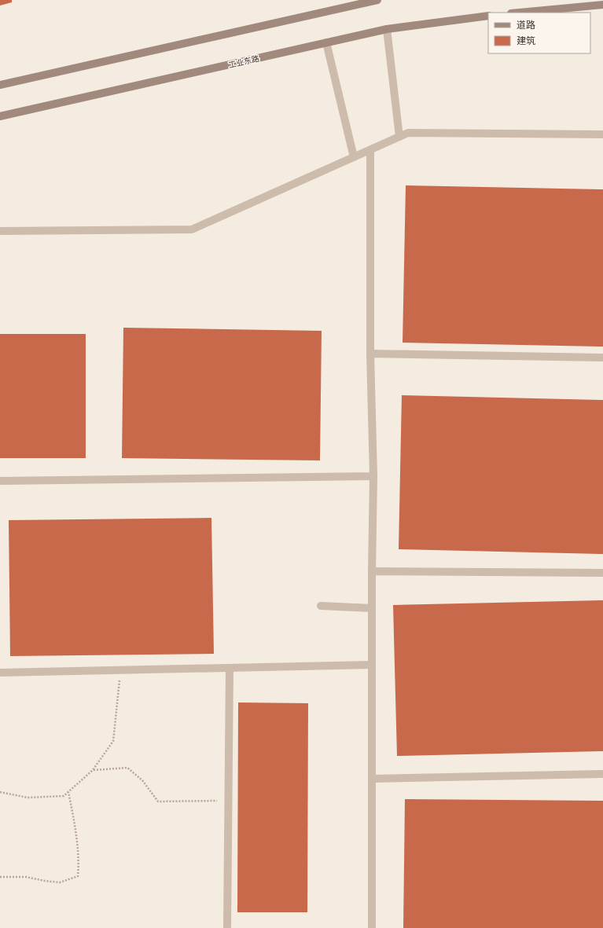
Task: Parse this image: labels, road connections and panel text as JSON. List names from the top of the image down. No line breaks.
{"streets":{"main road":["工业东路"]},"legend":["道路","建筑"]}
